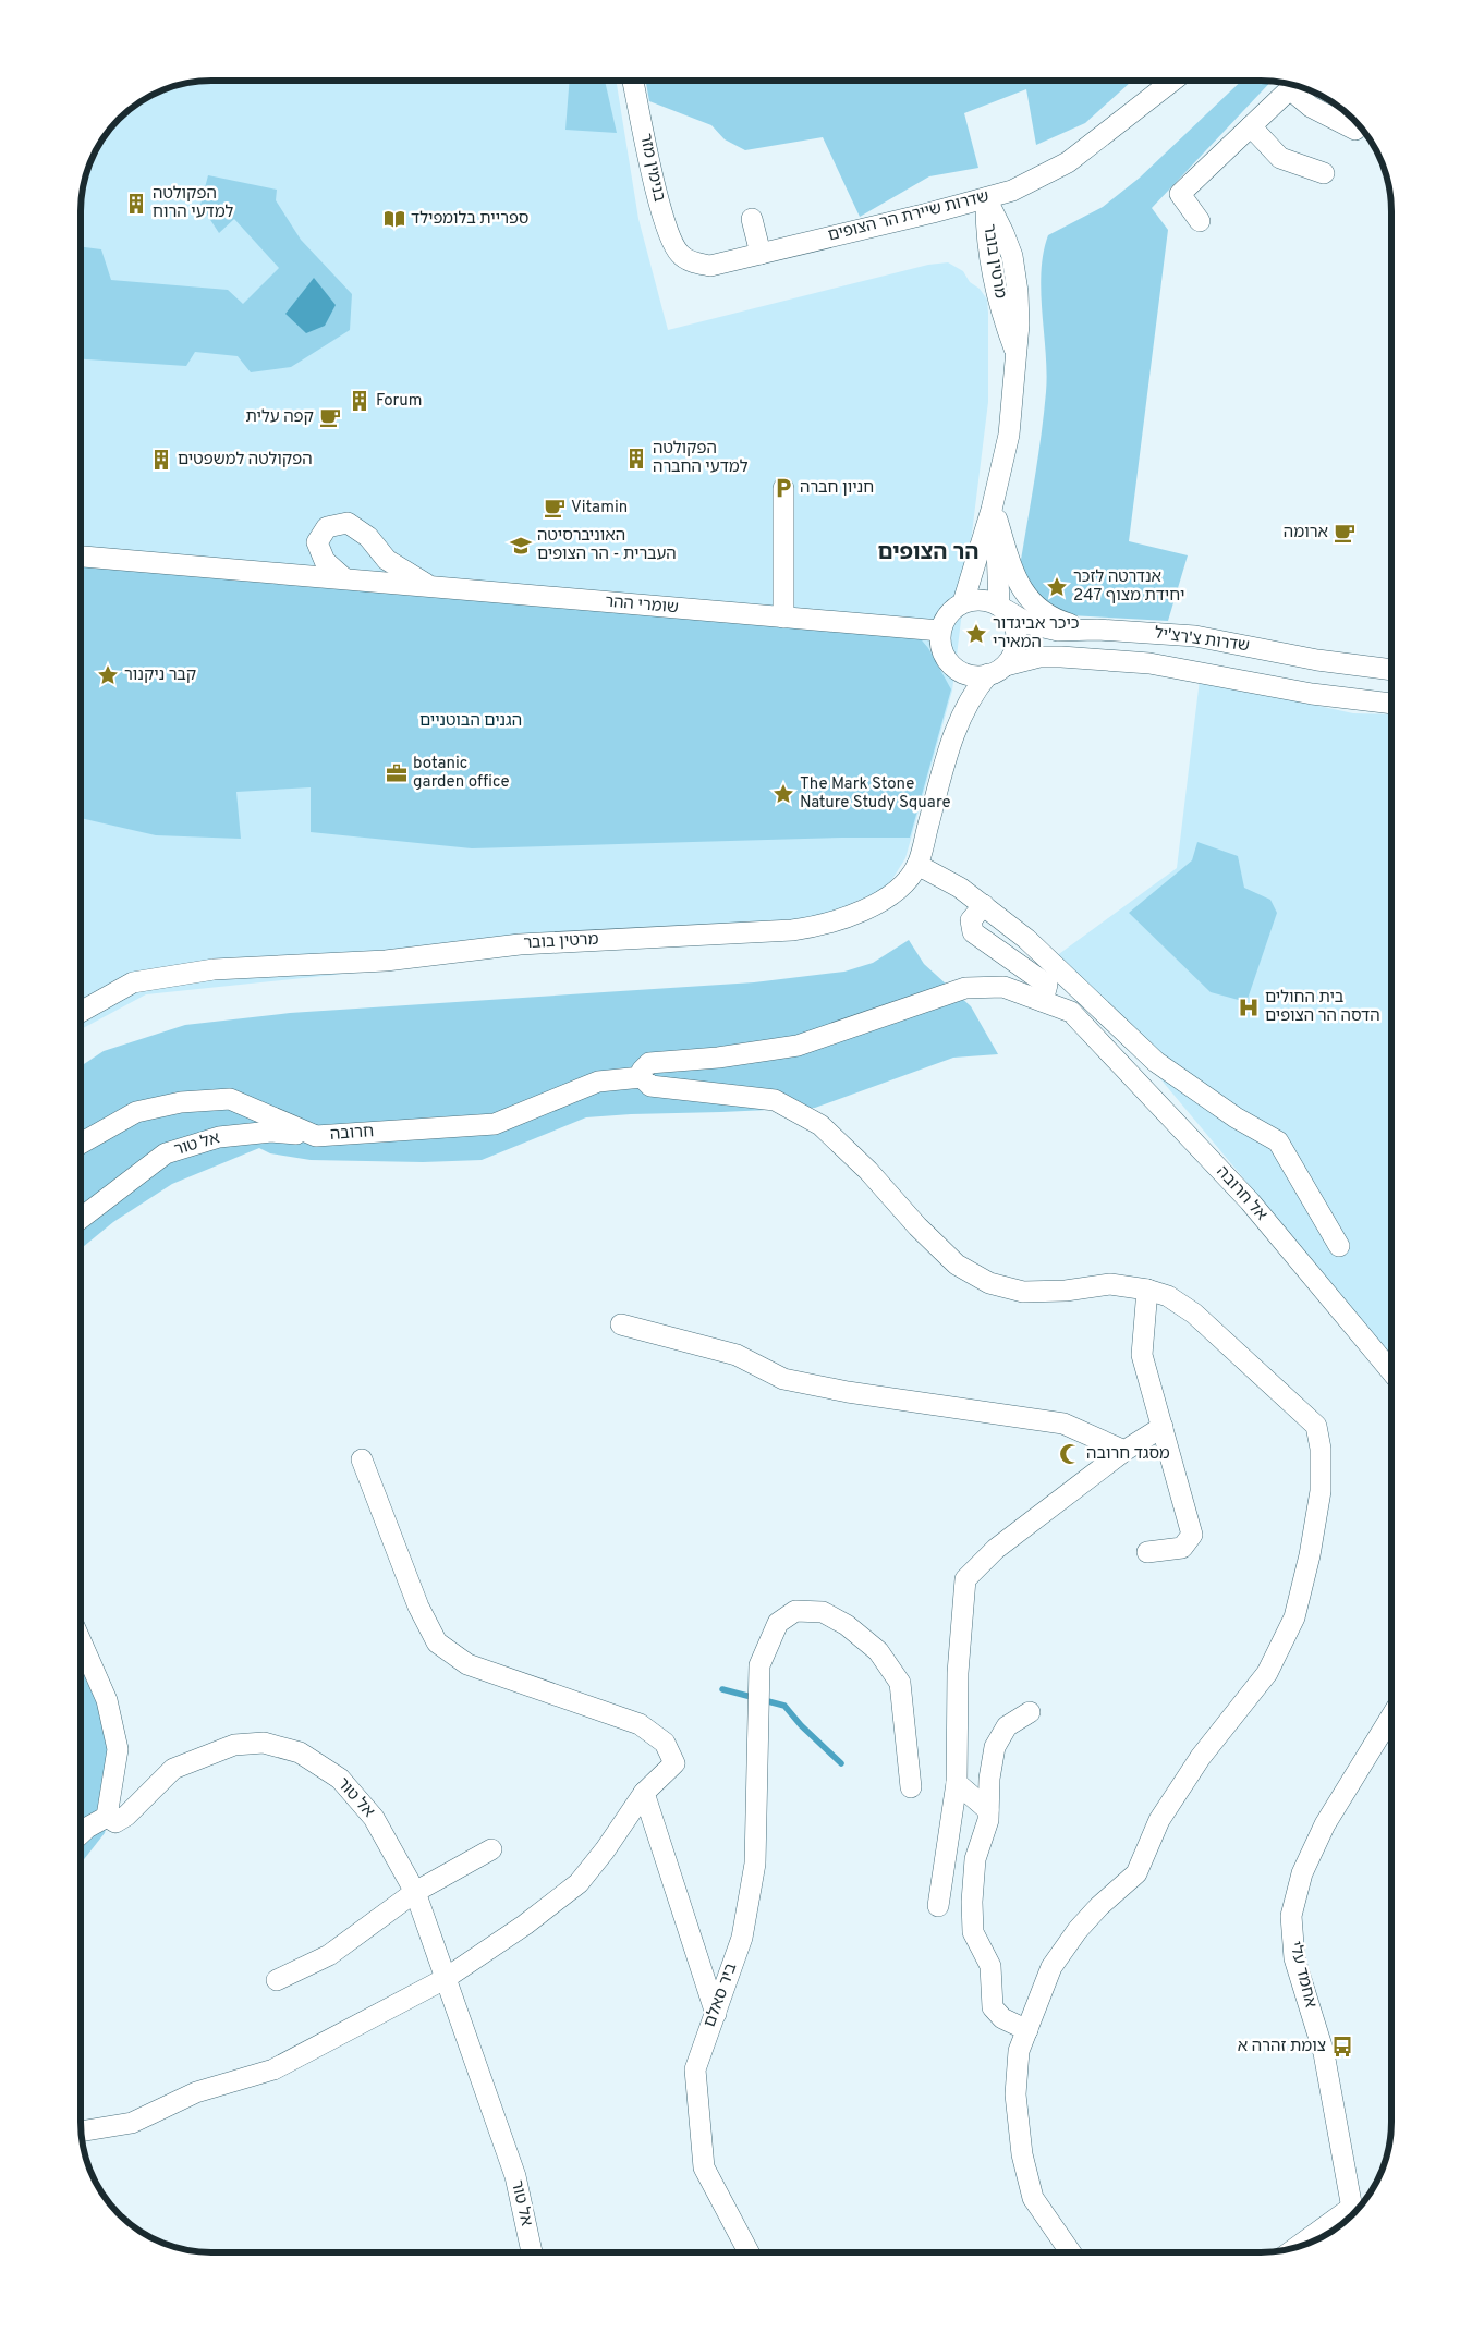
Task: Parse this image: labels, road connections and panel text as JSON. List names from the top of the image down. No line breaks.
{"streets":{"street":["בנימין מזר","שדרות שיירת הר הצופים","מרטין בובר","שומרי ההר","שדרות צ'רצ'יל","חרובה","אל טור","אל חרובה","אחמד עלי","ביר סאלם"]},"crossings":[["בנימין מזר","שדרות שיירת הר הצופים"],["שדרות שיירת הר הצופים","מרטין בובר"],["מרטין בובר","שומרי ההר"],["מרטין בובר","שדרות צ'רצ'יל"],["שומרי ההר","שדרות צ'רצ'יל"],["חרובה","אל טור"]],"districts":["הר הצופים"],"parks":["הגנים הבוטניים"],"places":{"building":["הפקולטה למדעי הרוח","Forum","הפקולטה למדעי החברה","הפקולטה למשפטים"],"library":["ספריית בלומפילד"],"cafe":["קפה עלית","Vitamin","ארומה"],"parking":["חניון חברה"],"school or university":["האוניברסיטה העברית - הר הצופים"],"place":["אנדרטה לזכר יחידת מצוף 247","כיכר אביגדור המאירי","קבר ניקנור","The Mark Stone Nature Study Square"],"office":["botanic garden office"],"hospital":["בית החולים הדסה הר הצופים"],"mosque":["מסגד חרובה"],"bus stop":["צומת זהרה א"]}}
